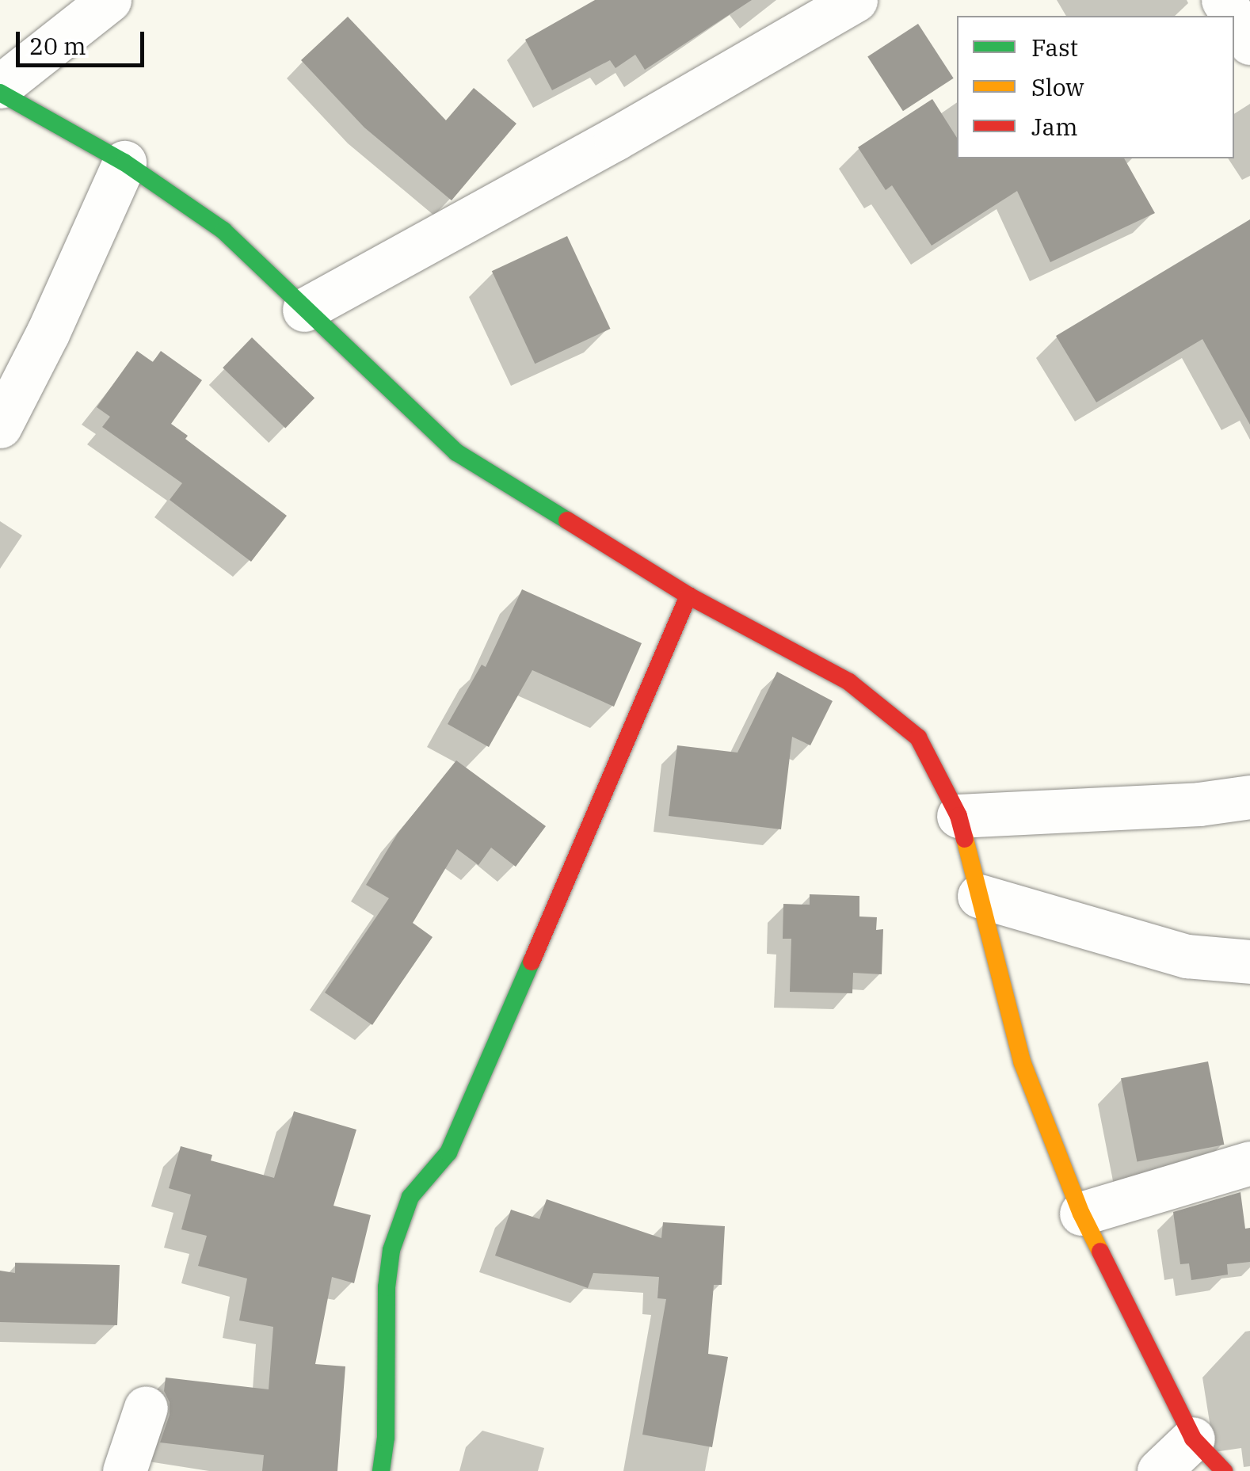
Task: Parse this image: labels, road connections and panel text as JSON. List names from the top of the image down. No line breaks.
{"legend":["Fast","Slow","Jam"],"scale_bar":"20 m"}
